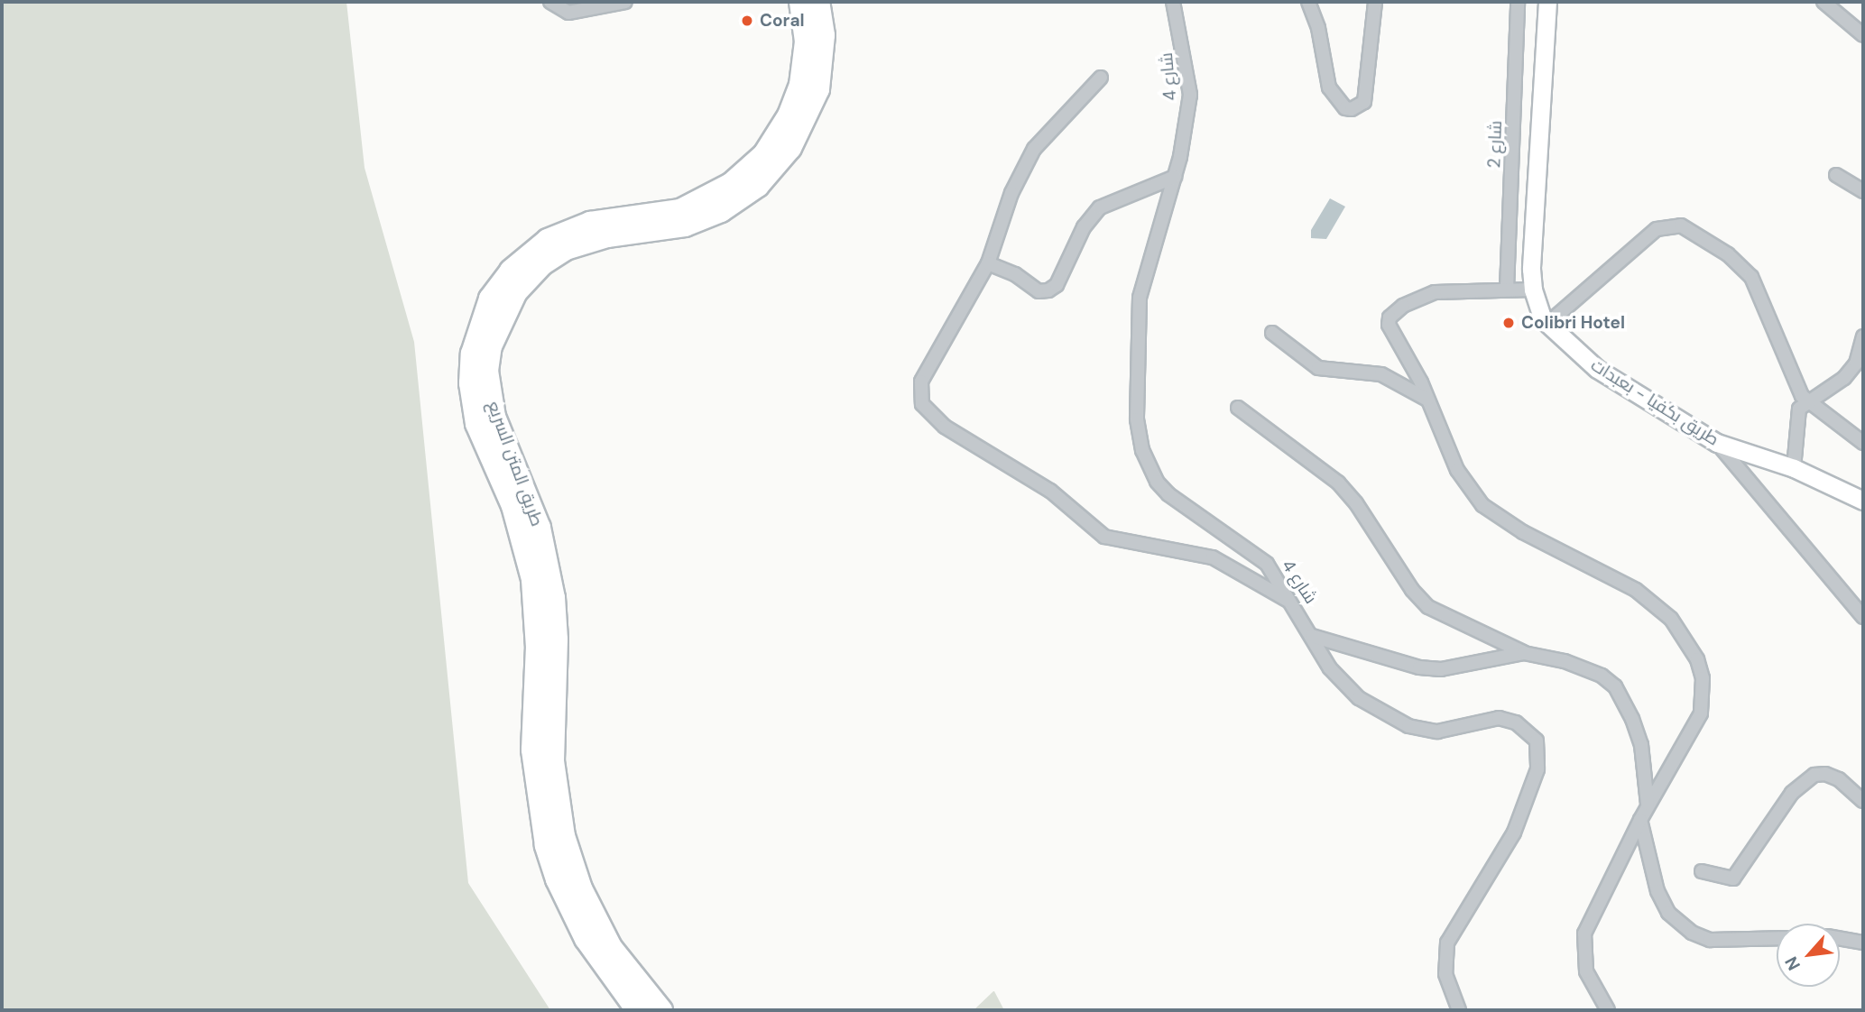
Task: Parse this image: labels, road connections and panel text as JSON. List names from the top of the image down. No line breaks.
{"streets":{"highway":["طريق المتن السريع"],"main road":["طريق بكفيا - بعبدات"],"street":["شارع 4","شارع 2"]},"places":["Coral","Colibri Hotel"],"north":"bottom left"}
